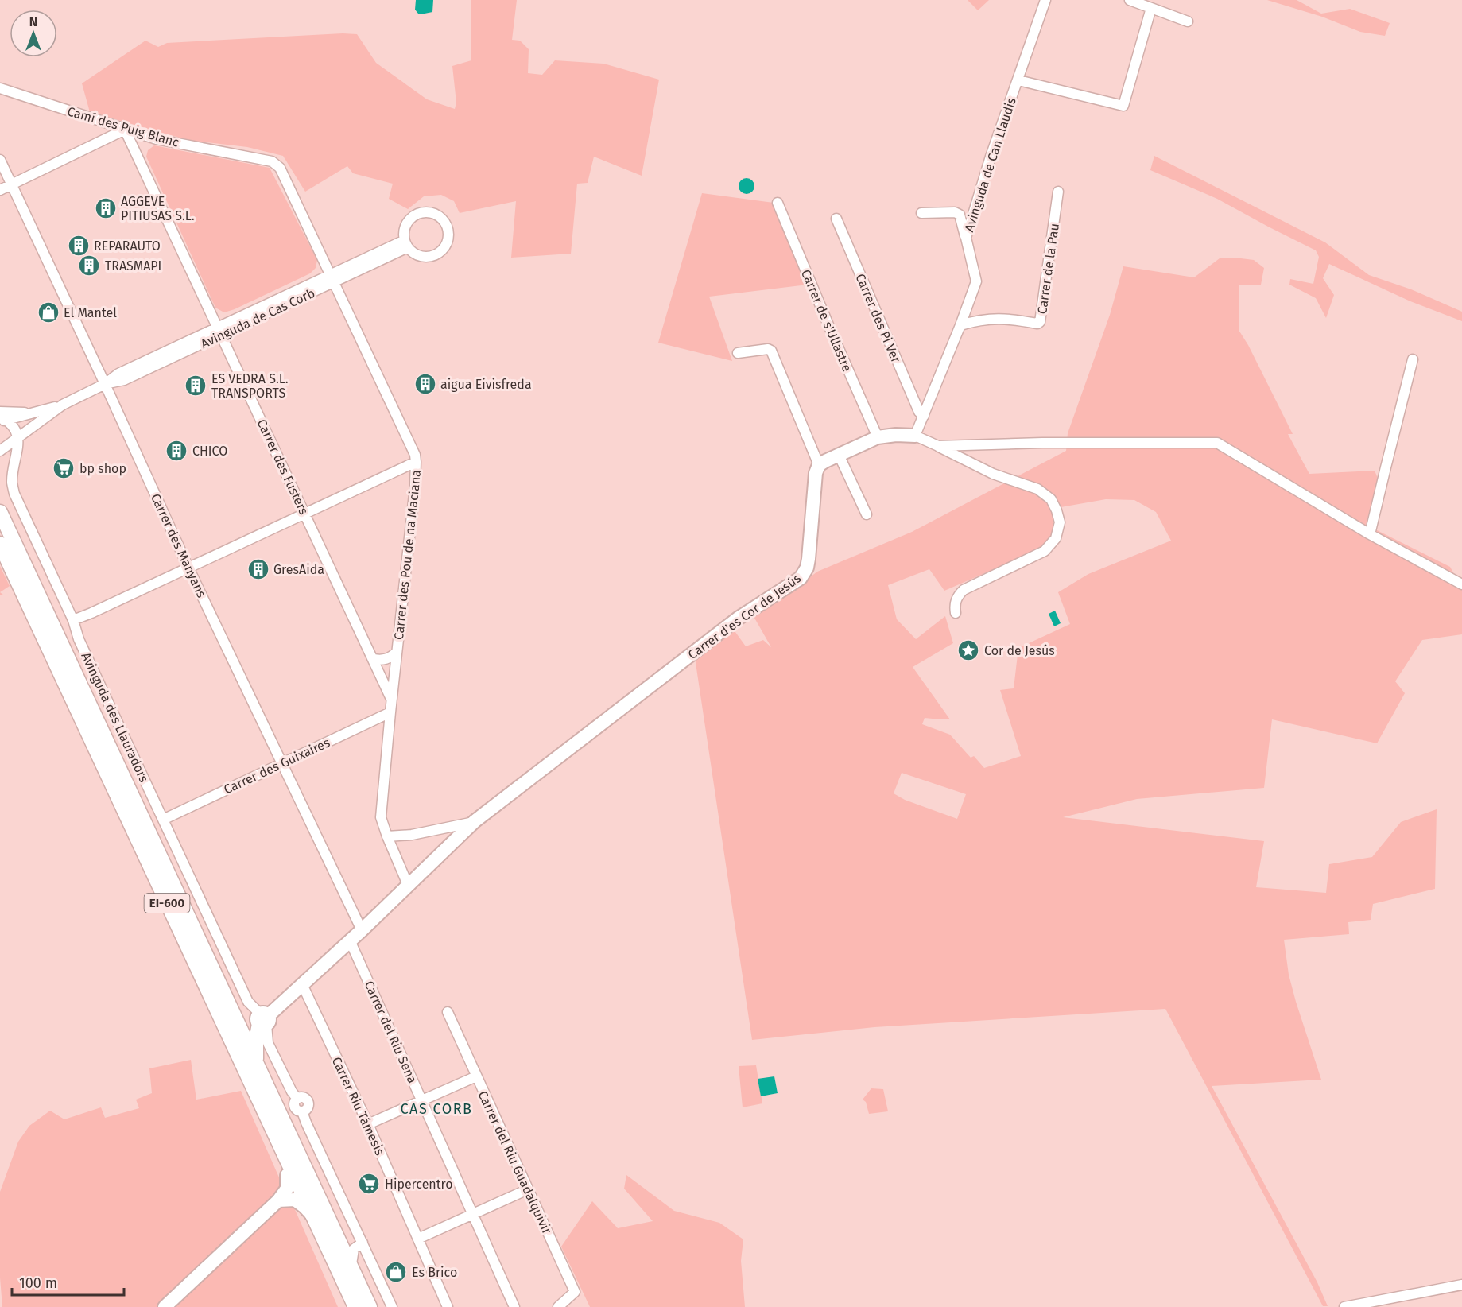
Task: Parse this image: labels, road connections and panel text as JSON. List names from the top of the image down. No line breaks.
{"streets":{"main road":["EI-600"],"street":["Camí des Puig Blanc","Avinguda de Can Llaudis","Carrer de la Pau","Avinguda de Cas Corb","Carrer des Pi Ver","Carrer de s'Ullastre","Carrer des Fusters","Carrer des Manyans","Carrer des Pou de na Maciana","Carrer d'es Cor de Jesús","Avinguda des Llauradors","Carrer des Guixaires","Carrer del Riu Sena","Carrer Riu Támesis","Carrer del Riu Guadalquivir"]},"crossings":[["Camí des Puig Blanc","Carrer des Fusters"],["Camí des Puig Blanc","Carrer des Pou de na Maciana"],["Avinguda de Can Llaudis","Carrer de la Pau"],["Avinguda de Can Llaudis","Carrer des Pi Ver"],["Avinguda de Cas Corb","Carrer des Fusters"],["Avinguda de Cas Corb","Carrer des Manyans"],["Avinguda de Cas Corb","Carrer des Pou de na Maciana"],["Carrer des Fusters","Carrer des Pou de na Maciana"],["Carrer des Manyans","Carrer d'es Cor de Jesús"],["Carrer des Manyans","Carrer des Guixaires"],["Carrer des Pou de na Maciana","Carrer d'es Cor de Jesús"],["Carrer des Pou de na Maciana","Carrer des Guixaires"],["Carrer d'es Cor de Jesús","Carrer del Riu Sena"],["Carrer d'es Cor de Jesús","Carrer Riu Támesis"],["Avinguda des Llauradors","Carrer des Guixaires"]],"districts":["CAS CORB"],"places":{"building":["AGGEVE PITIUSAS S.L.","REPARAUTO","TRASMAPI","aigua Eivisfreda","ES VEDRA S.L. TRANSPORTS","CHICO","GresAida"],"shop":["El Mantel","Es Brico"],"supermarket":["bp shop","Hipercentro"],"place":["Cor de Jesús"]},"scale_bar":"100 m","north":"top"}
